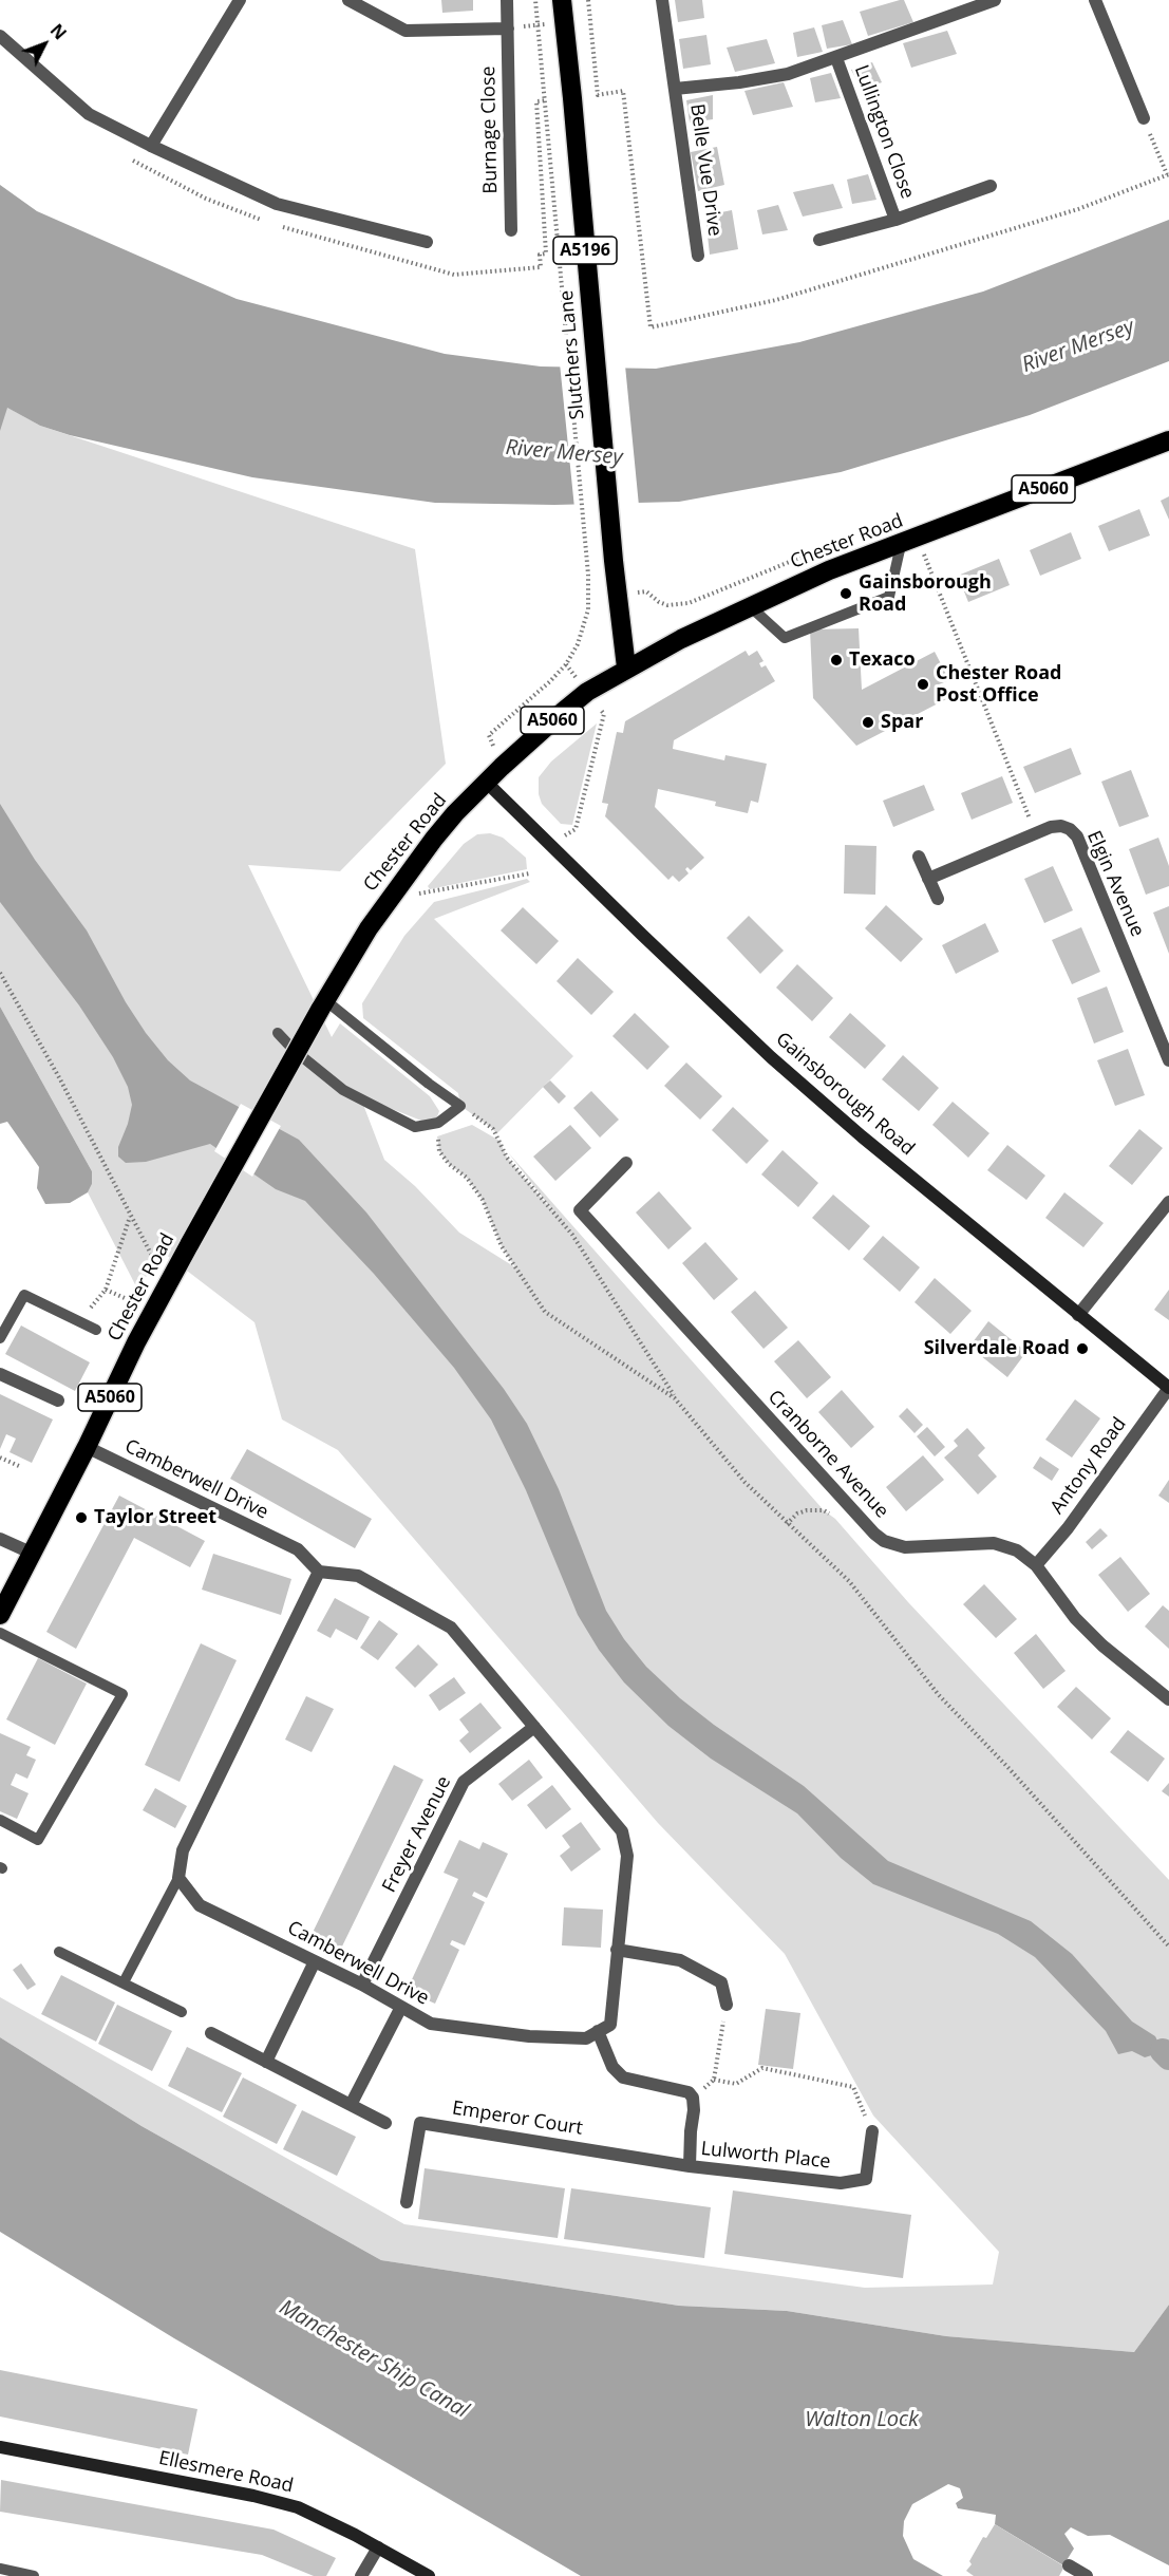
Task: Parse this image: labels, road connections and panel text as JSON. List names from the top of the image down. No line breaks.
{"streets":{"highway":["A5196","Slutchers Lane","A5060","Chester Road"],"street":["Burnage Close","Lullington Close","Belle Vue Drive","Elgin Avenue","Gainsborough Road","Cranborne Avenue","Antony Road","Camberwell Drive","Freyer Avenue","Emperor Court","Lulworth Place","Ellesmere Road"]},"crossings":[["Lullington Close","Belle Vue Drive"],["Slutchers Lane","Chester Road"],["Chester Road","Gainsborough Road"],["Chester Road","Camberwell Drive"],["Gainsborough Road","Antony Road"],["Cranborne Avenue","Antony Road"],["Camberwell Drive","Freyer Avenue"],["Emperor Court","Lulworth Place"]],"water":["River Mersey","Manchester Ship Canal","Walton Lock"],"places":["Gainsborough Road","Texaco","Chester Road Post Office","Spar","Silverdale Road","Taylor Street"],"north":"top right"}
